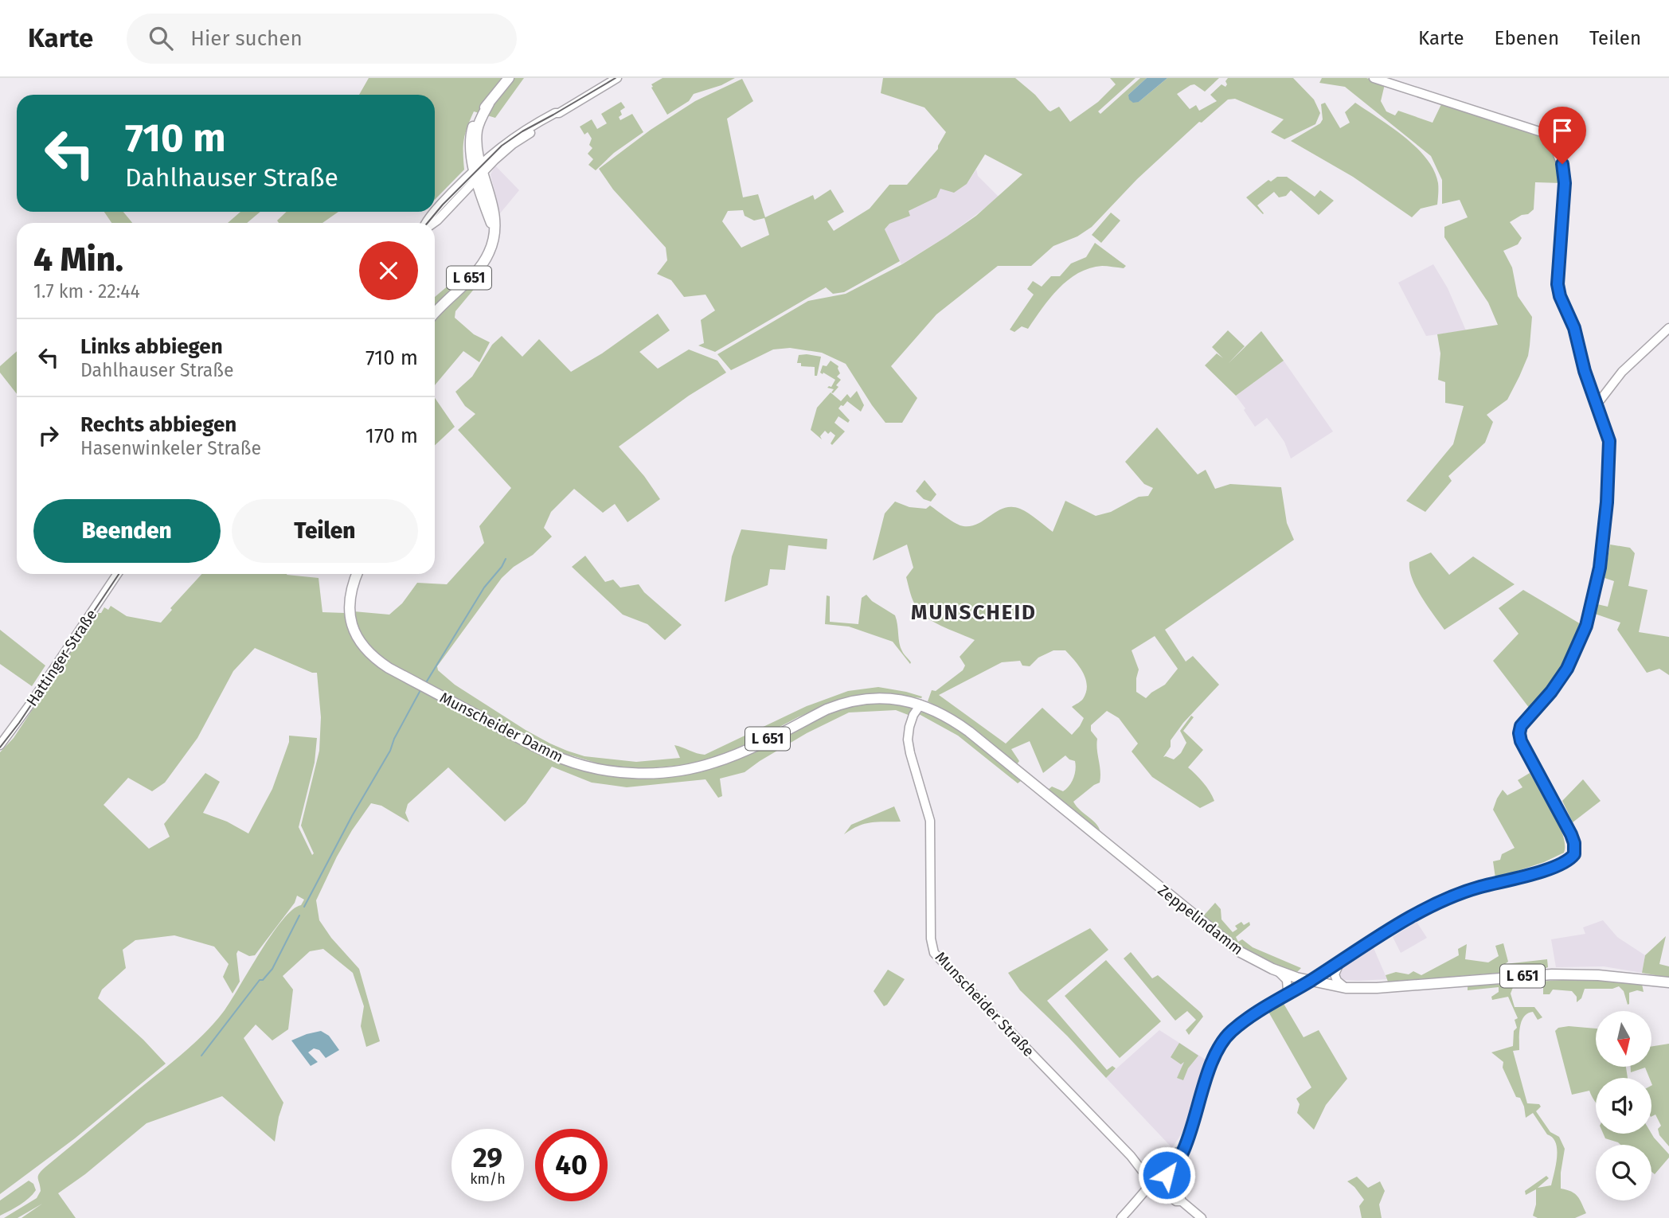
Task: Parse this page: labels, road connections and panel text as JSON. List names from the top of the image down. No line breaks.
{"streets":{"main road":["L 651","Munscheider Damm","Zeppelindamm"],"street":["Hattinger Straße","Munscheider Straße"]},"crossings":[["Munscheider Damm","Zeppelindamm"],["Munscheider Damm","Munscheider Straße"],["Zeppelindamm","Munscheider Straße"]],"districts":["MUNSCHEID"],"north":"bottom","page":{"header":"Karte","search":"Hier suchen","nav":["Karte","Ebenen","Teilen"],"turn":["710 m","Dahlhauser Straße"],"heading":["4 Min.","1.7 km · 22:44"],"list":[{"name":"Links abbiegen","note":"Dahlhauser Straße","value":"710 m"},{"name":"Rechts abbiegen","note":"Hasenwinkeler Straße","value":"170 m"}],"buttons":["Beenden","Teilen"],"speed":"29 km/h","limit":"40"}}
